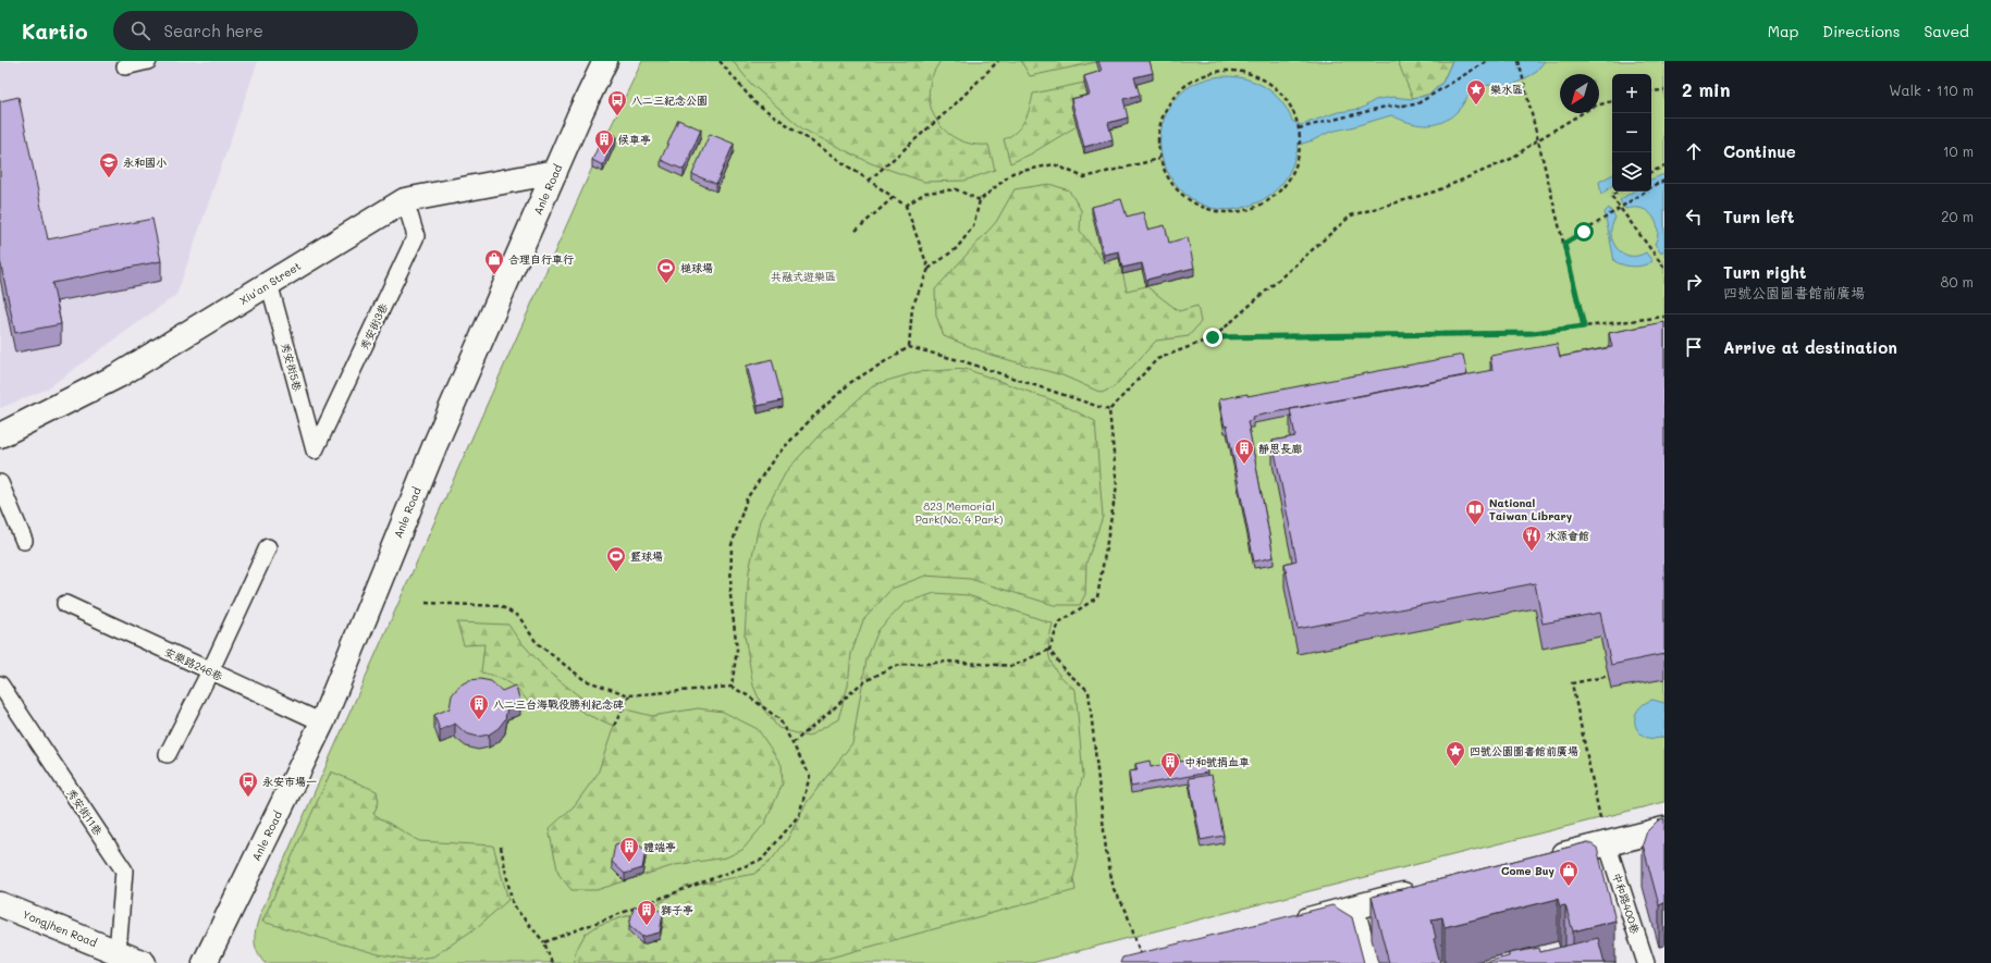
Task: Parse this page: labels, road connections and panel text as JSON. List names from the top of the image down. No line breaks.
{"streets":{"street":["Anle Road","Xiu'an Street","Yongjhen Road"],"lane":["秀安街3巷","秀安街5巷","安樂路246巷","秀安街11巷","中和路400巷"]},"crossings":[["Anle Road","Xiu'an Street"],["Anle Road","安樂路246巷"],["Xiu'an Street","秀安街3巷"],["Xiu'an Street","秀安街5巷"],["秀安街3巷","秀安街5巷"],["秀安街11巷","Yongjhen Road"]],"parks":["共融式遊樂區","823 Memorial Park(No. 4 Park)"],"places":{"place":["樂水區","四號公園圖書館前廣場"],"bus stop":["八二三紀念公園","永安市場一"],"building":["候車亭","靜思長廊","八二三台海戰役勝利紀念碑","中和號捐血車","禮端亭","獅子亭"],"school or university":["永和國小"],"shop":["合理自行車行","Come Buy"],"sports":["槌球場","籃球場"],"library":["National Taiwan Library"],"restaurant":["水源會館"]},"north":"bottom left","page":{"header":"Kartio","search":"Search here","nav":["Map","Directions","Saved"],"heading":["2 min","Walk · 110 m"],"map_buttons":["+","−"],"list":[["Continue","10 m"],["Turn left","20 m"],["Turn right","四號公園圖書館前廣場","80 m"],"Arrive at destination"]}}
